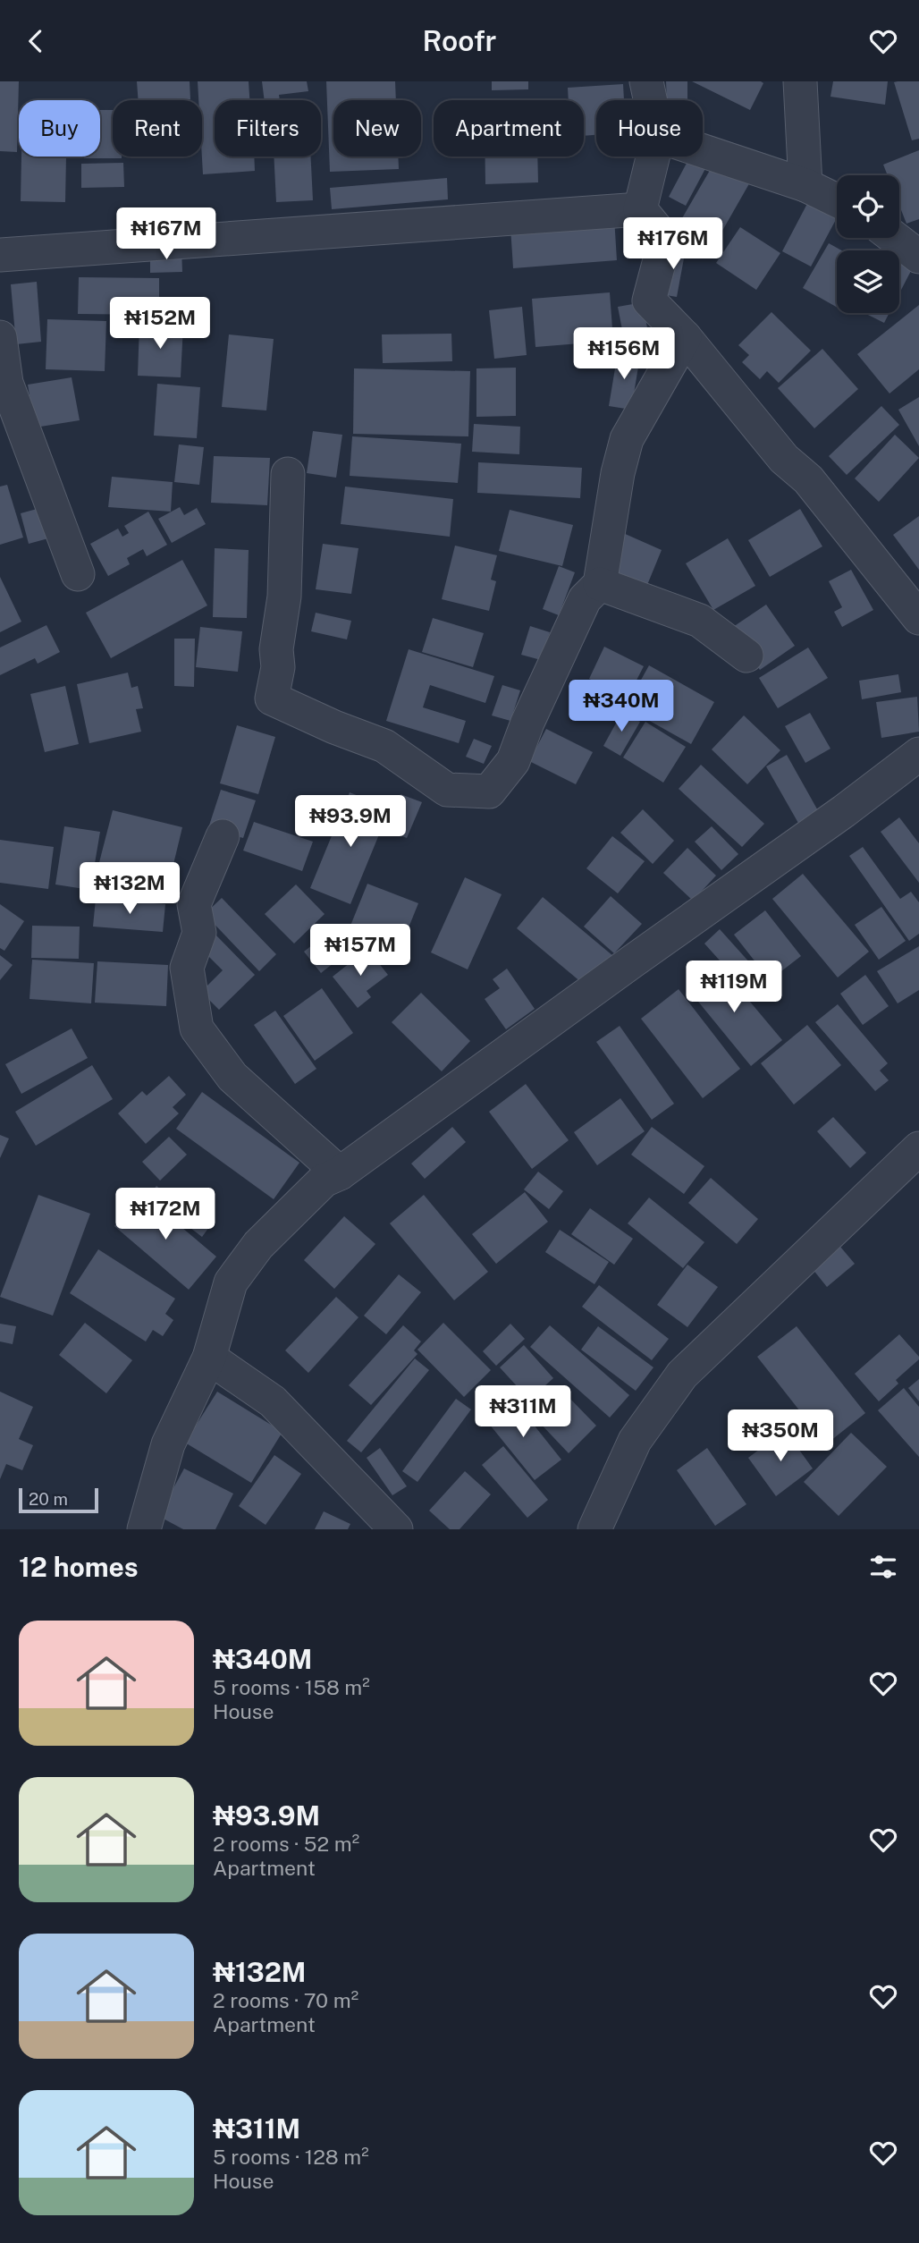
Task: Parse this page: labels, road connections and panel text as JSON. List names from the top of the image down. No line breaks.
{"scale_bar":"20 m","page":{"header":"Roofr","chip":["Buy","Rent","Filters","New","Apartment","House"],"price":["₦167M","₦176M","₦152M","₦156M","₦340M","₦93.9M","₦132M","₦157M","₦119M","₦172M","₦311M","₦350M"],"scale":"20 m","heading":"12 homes","list":[{"name":"₦340M","note":"5 rooms · 158 m² · House"},{"name":"₦93.9M","note":"2 rooms · 52 m² · Apartment"},{"name":"₦132M","note":"2 rooms · 70 m² · Apartment"},{"name":"₦311M","note":"5 rooms · 128 m² · House"}]}}
